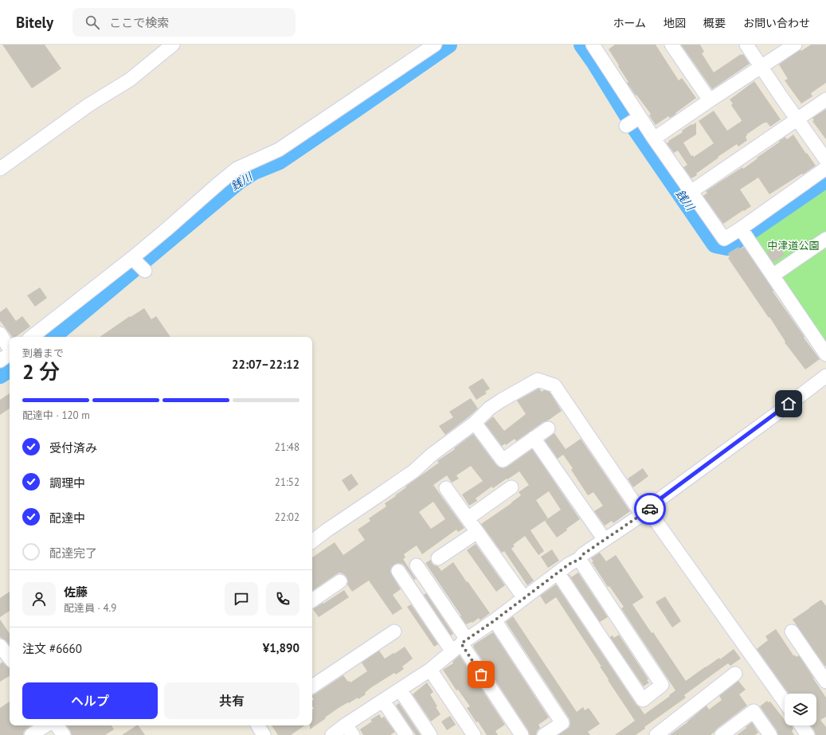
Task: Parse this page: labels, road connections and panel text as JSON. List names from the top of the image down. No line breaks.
{"water":["銭川"],"parks":["中津道公園"],"page":{"header":"Bitely","search":"ここで検索","nav":["ホーム","地図","概要","お問い合わせ"],"heading":["2 分","到着まで","22:07–22:12"],"panel":["佐藤","配達員 · 4.9","注文 #6660","¥1,890"],"bar":"配達中 · 120 m","list":[["受付済み","21:48"],["調理中","21:52"],["配達中","22:02"],"配達完了"],"buttons":["ヘルプ","共有"]}}
